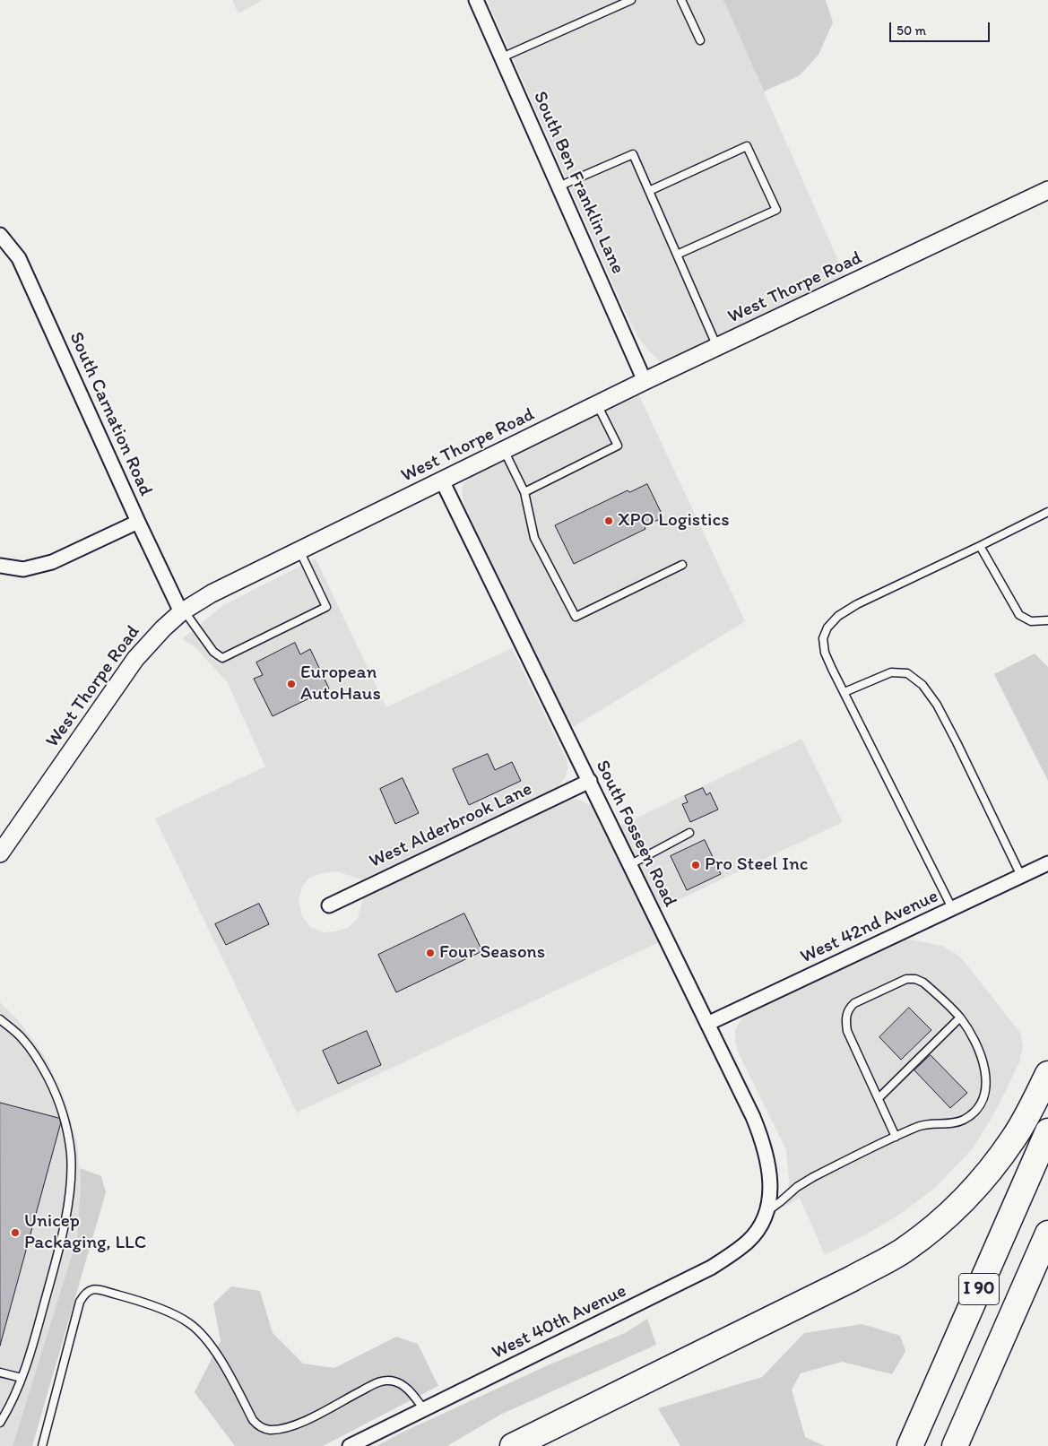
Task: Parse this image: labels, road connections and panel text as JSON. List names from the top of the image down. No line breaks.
{"streets":{"highway":["I 90"],"street":["South Ben Franklin Lane","West Thorpe Road","South Carnation Road","West Alderbrook Lane","South Fosseen Road","West 42nd Avenue","West 40th Avenue"]},"crossings":[["South Ben Franklin Lane","West Thorpe Road"],["West Thorpe Road","South Carnation Road"],["West Thorpe Road","South Fosseen Road"],["West Alderbrook Lane","South Fosseen Road"],["South Fosseen Road","West 42nd Avenue"],["South Fosseen Road","West 40th Avenue"]],"places":["XPO Logistics","European AutoHaus","Pro Steel Inc","Four Seasons","Unicep Packaging, LLC"],"scale_bar":"50 m"}
